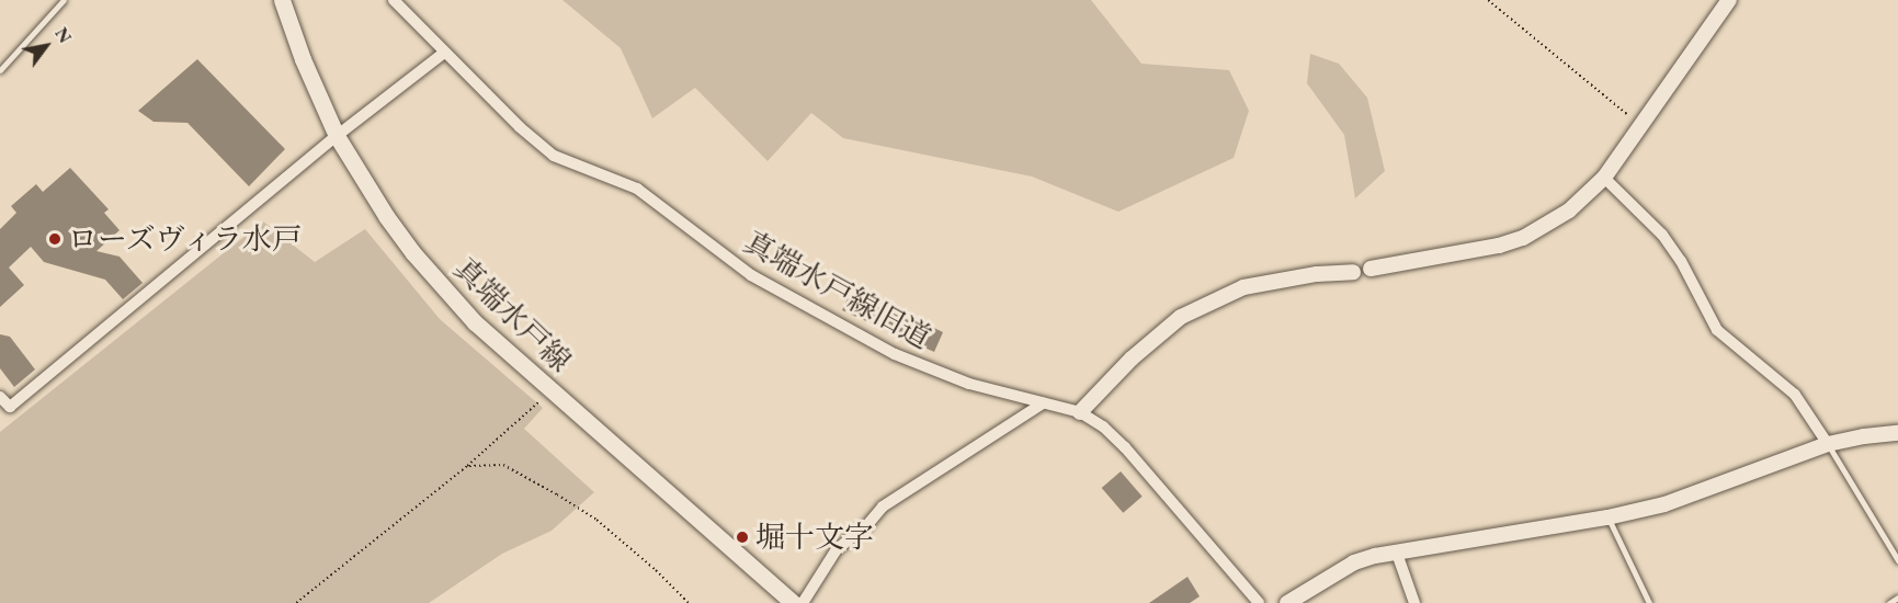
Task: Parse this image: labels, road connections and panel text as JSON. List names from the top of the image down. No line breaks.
{"streets":{"main road":["真端水戸線"],"street":["真端水戸線旧道"]},"places":["ローズヴィラ水戸","堀十文字"],"north":"top right"}
